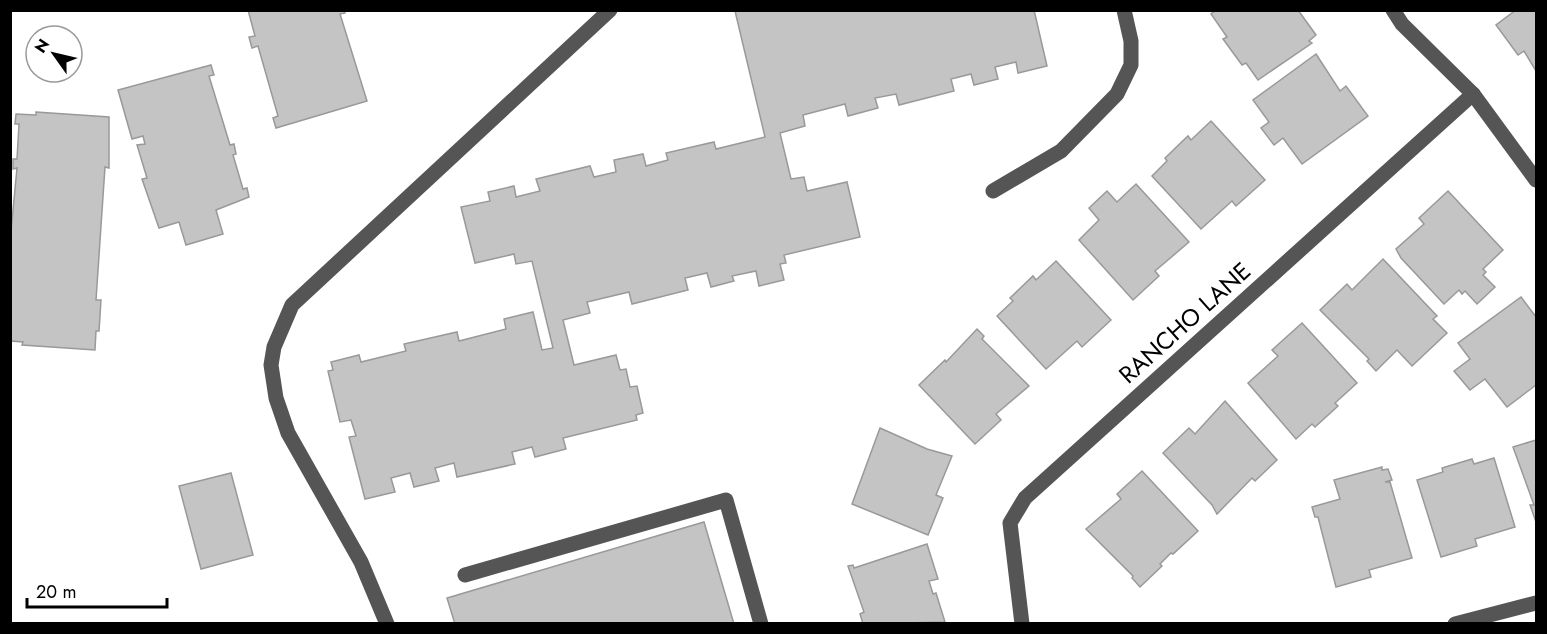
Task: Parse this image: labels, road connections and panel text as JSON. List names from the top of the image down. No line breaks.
{"streets":{"street":["RANCHO LANE"]},"scale_bar":"20 m","north":"top left"}
